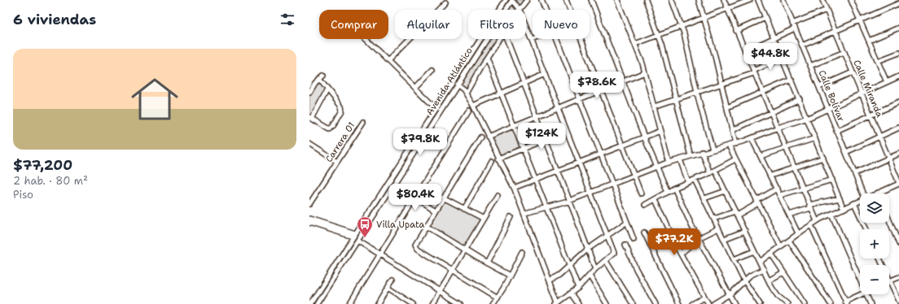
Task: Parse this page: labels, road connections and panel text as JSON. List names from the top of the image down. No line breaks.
{"streets":{"street":["Avenida Atlántico","Calle Miranda","Calle Bolívar","Carrera 01"]},"places":{"bus stop":["Villa Upata"]},"page":{"heading":"6 viviendas","chip":["Comprar","Alquilar","Filtros","Nuevo"],"list":[{"name":"$77,200","note":"2 hab. · 80 m² · Piso"}],"price":["$44.8K","$78.6K","$124K","$79.8K","$80.4K","$77.2K"],"map_buttons":["+","−"]}}
